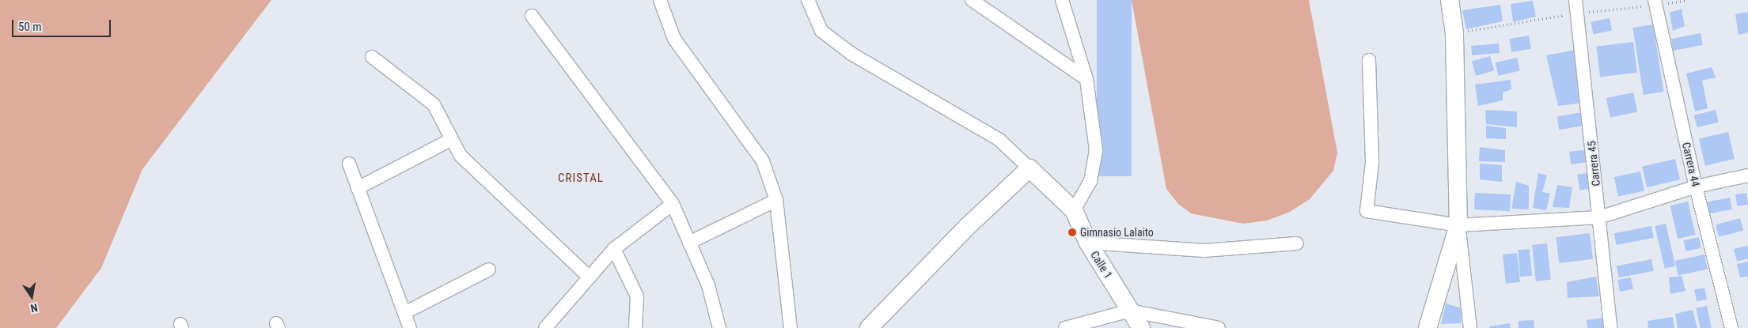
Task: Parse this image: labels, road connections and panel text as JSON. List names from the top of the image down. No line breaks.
{"streets":{"main road":["Calle 1"],"street":["Carrera 45","Carrera 44"]},"districts":["CRISTAL"],"places":["Gimnasio Lalaito"],"scale_bar":"50 m","north":"bottom"}
